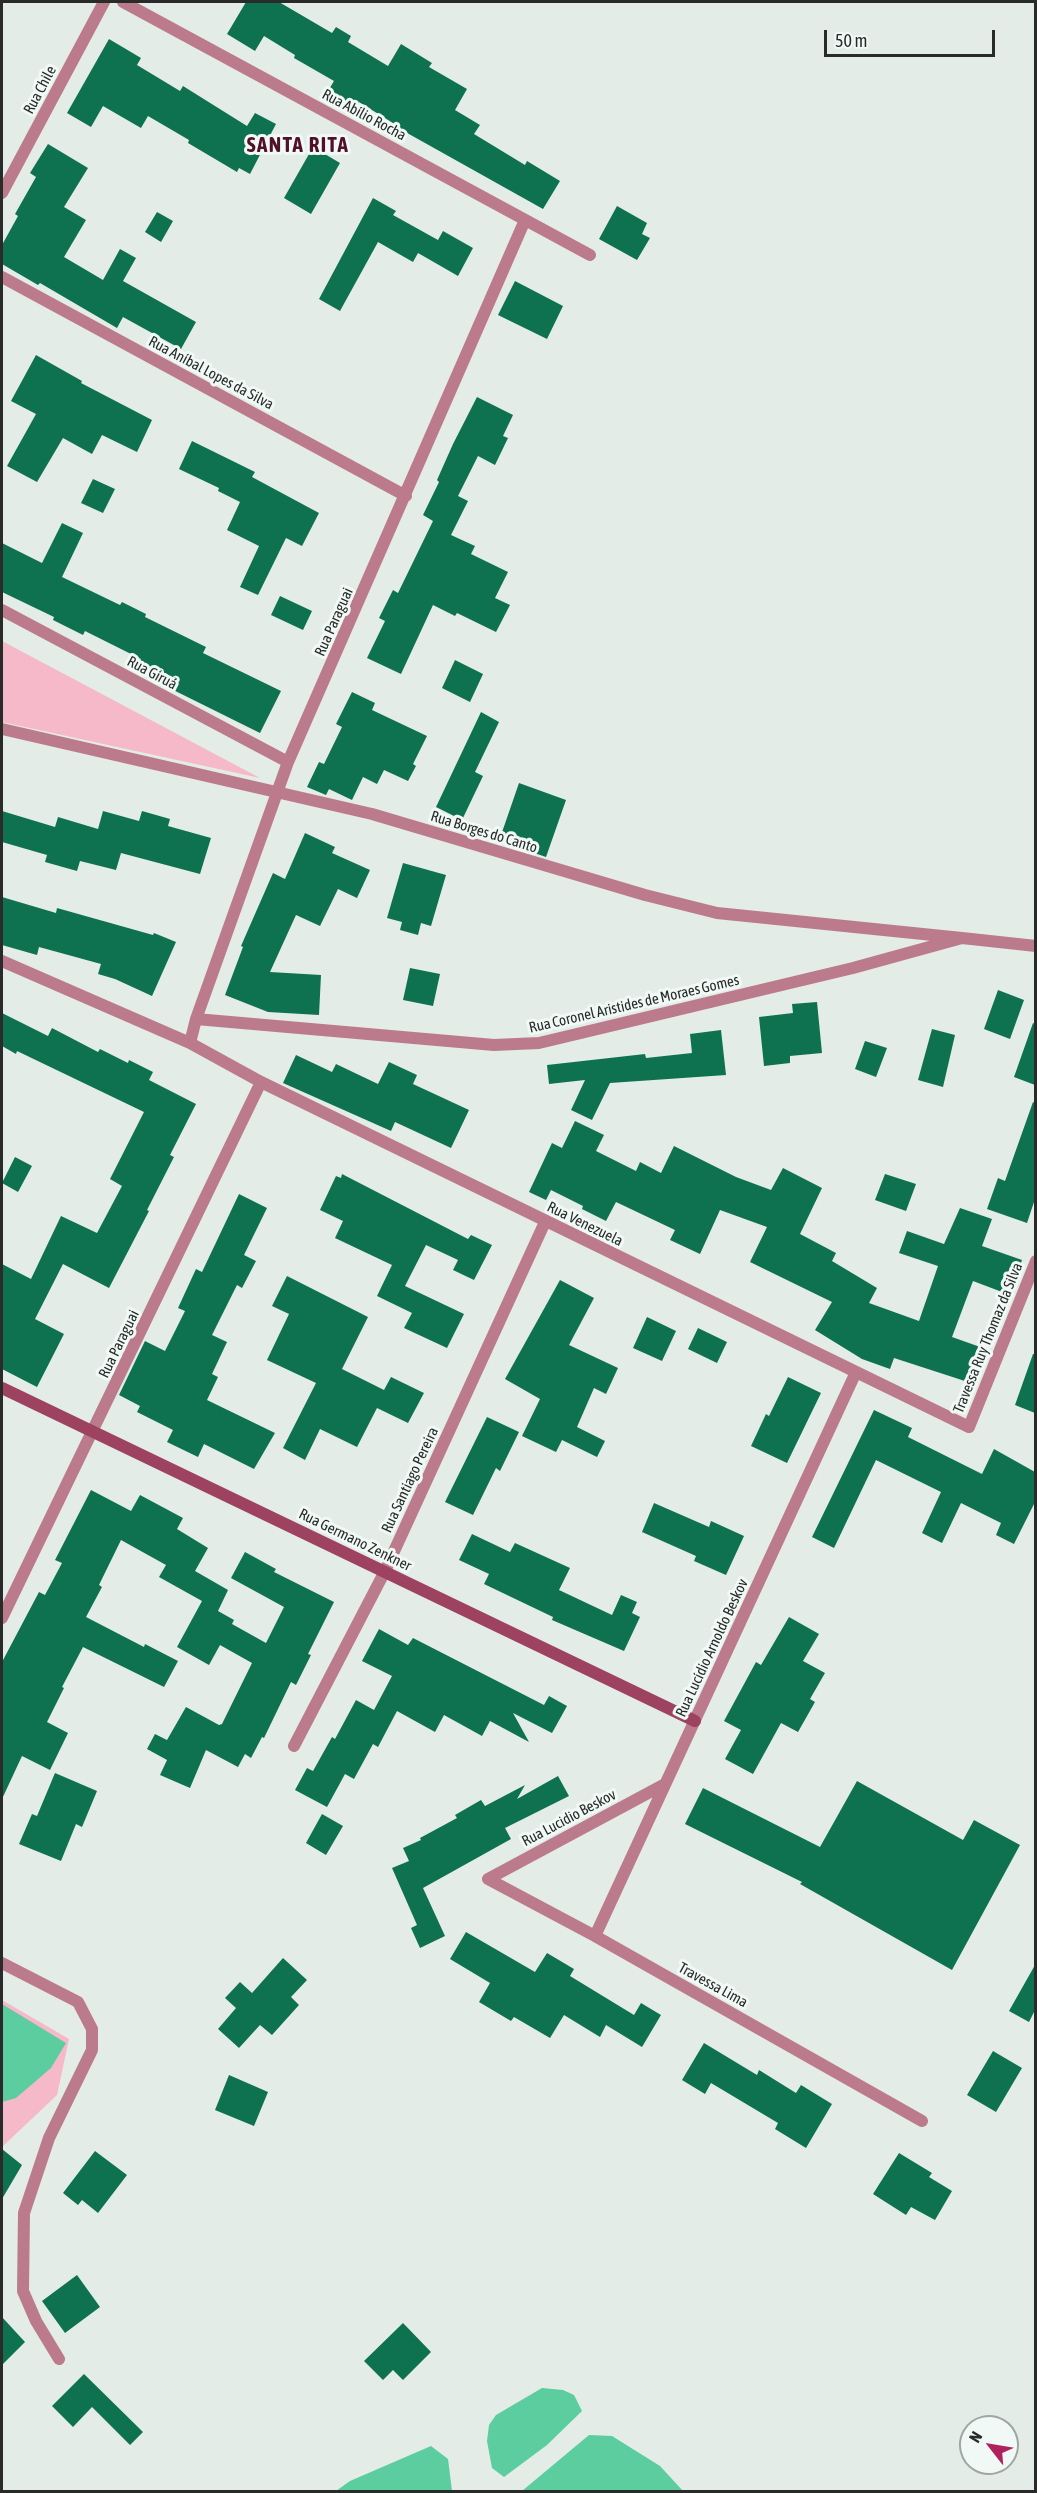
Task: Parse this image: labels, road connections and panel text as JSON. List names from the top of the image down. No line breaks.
{"streets":{"street":["Rua Chile","Rua Abílio Rocha","Rua Aníbal Lopes da Silva","Rua Paraguai","Rua Giruá","Rua Borges do Canto","Rua Coronel Aristides de Moraes Gomes","Rua Venezuela","Travessa Ruy Thomaz da Silva","Rua Santiago Pereira","Rua Germano Zenkner","Rua Lucídio Arnoldo Beskov","Rua Lucidio Beskov","Travessa Lima"]},"crossings":[["Rua Abílio Rocha","Rua Paraguai"],["Rua Aníbal Lopes da Silva","Rua Paraguai"],["Rua Paraguai","Rua Giruá"],["Rua Paraguai","Rua Borges do Canto"],["Rua Paraguai","Rua Coronel Aristides de Moraes Gomes"],["Rua Paraguai","Rua Venezuela"],["Rua Paraguai","Rua Germano Zenkner"],["Rua Borges do Canto","Rua Coronel Aristides de Moraes Gomes"],["Rua Venezuela","Travessa Ruy Thomaz da Silva"],["Rua Venezuela","Rua Santiago Pereira"],["Rua Venezuela","Rua Lucídio Arnoldo Beskov"],["Rua Santiago Pereira","Rua Germano Zenkner"],["Rua Germano Zenkner","Rua Lucídio Arnoldo Beskov"],["Rua Lucídio Arnoldo Beskov","Rua Lucidio Beskov"],["Rua Lucídio Arnoldo Beskov","Travessa Lima"],["Rua Lucidio Beskov","Travessa Lima"]],"districts":["SANTA RITA"],"scale_bar":"50 m","north":"top left"}
